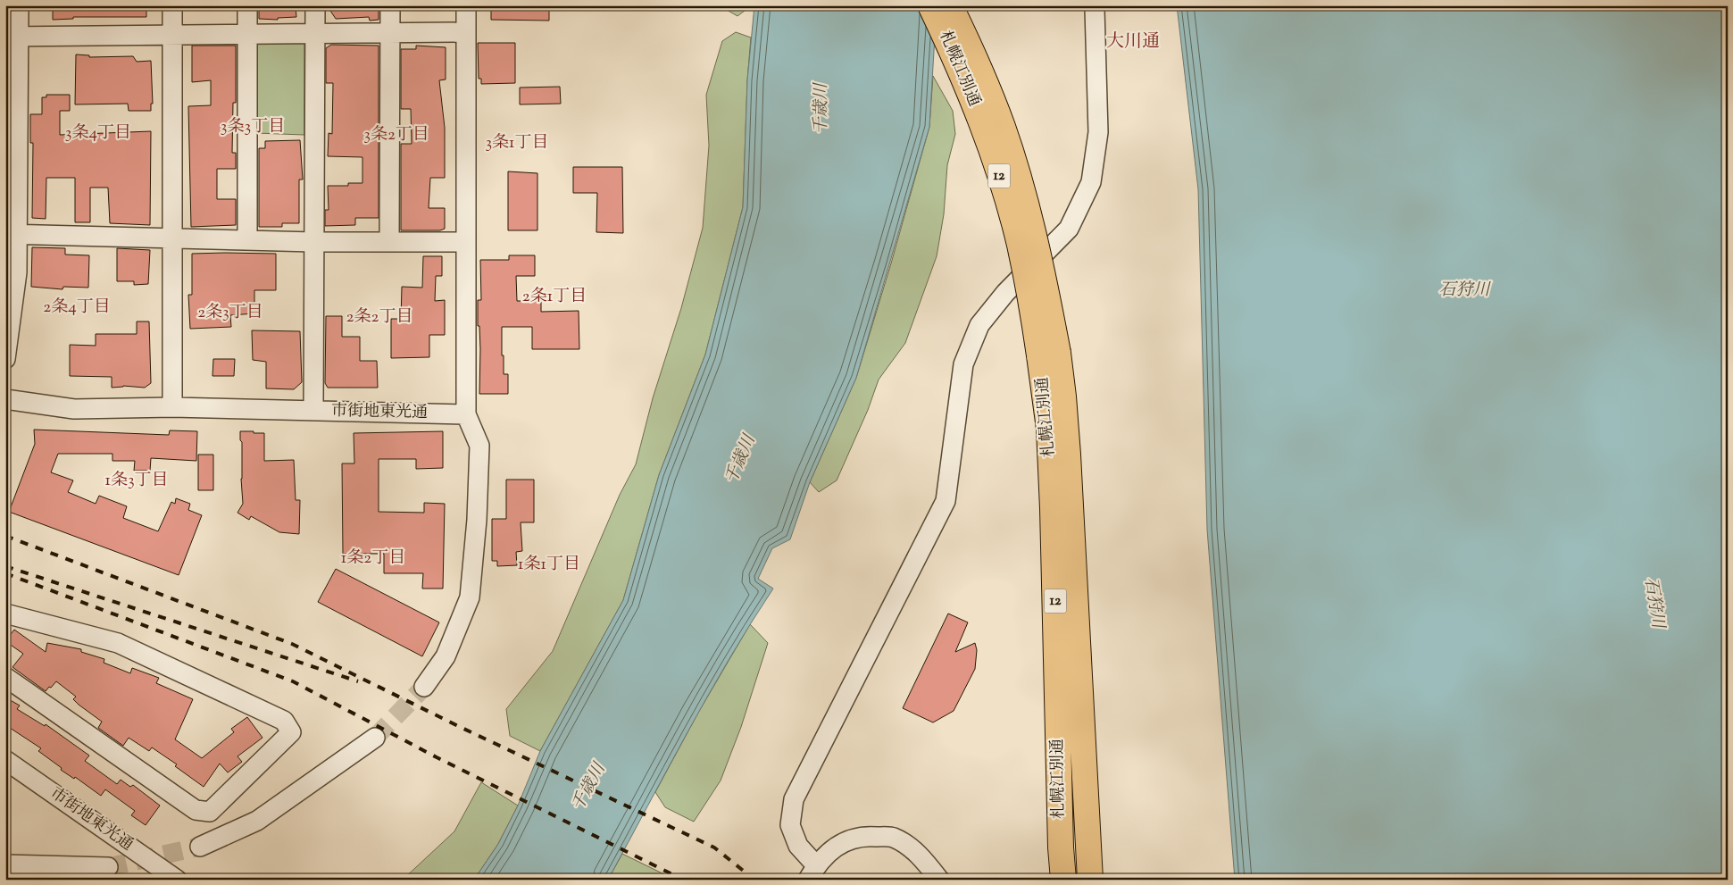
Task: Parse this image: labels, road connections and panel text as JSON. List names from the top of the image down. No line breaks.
{"streets":{"highway":["札幌江別通","12"],"street":["市街地東光通"]},"districts":["大川通","3条3丁目","3条4丁目","3条2丁目","3条1丁目","2条1丁目","2条4丁目","2条3丁目","2条2丁目","1条3丁目","1条2丁目","1条1丁目"],"water":["千歳川","石狩川"]}
